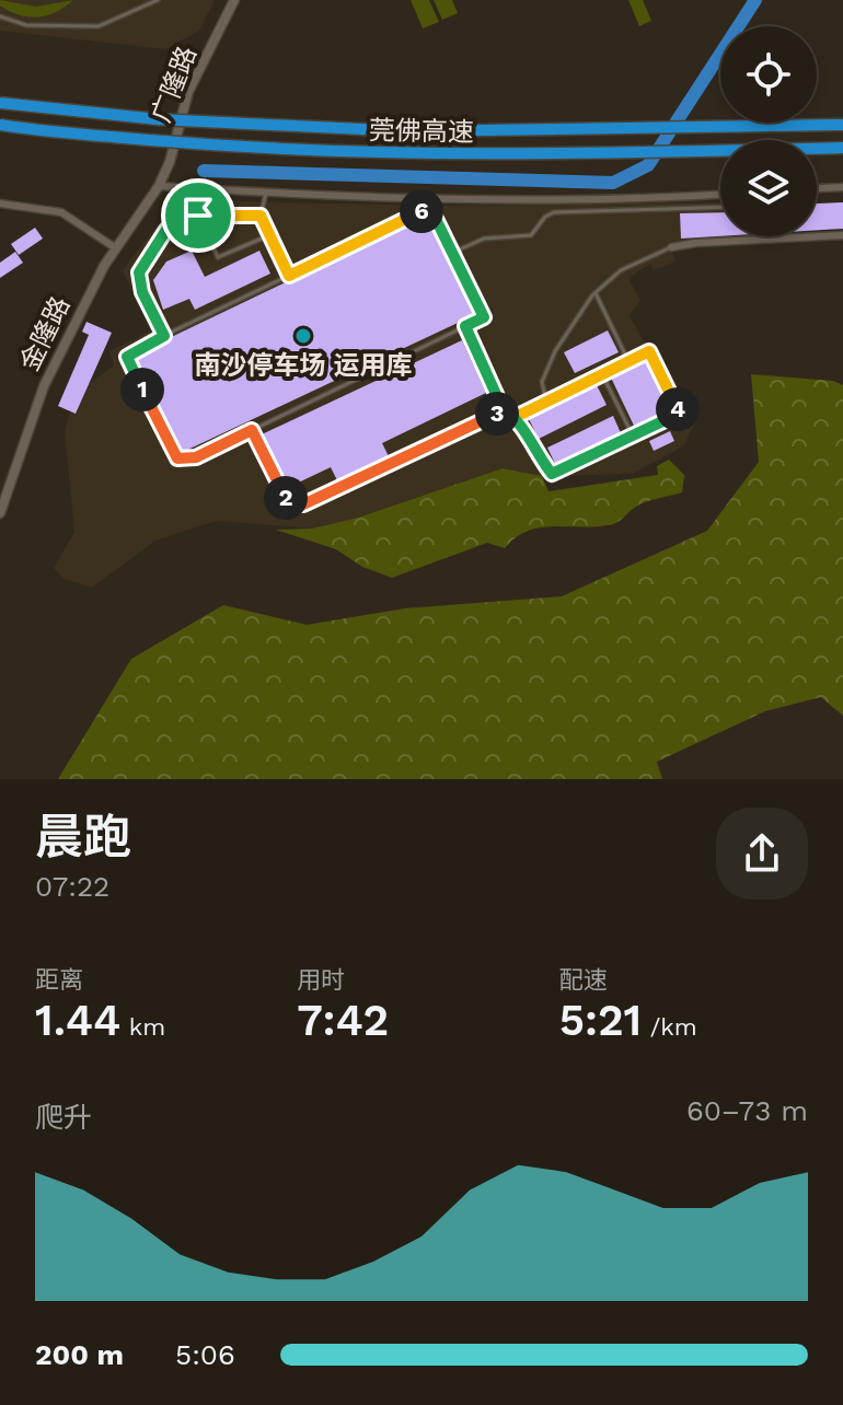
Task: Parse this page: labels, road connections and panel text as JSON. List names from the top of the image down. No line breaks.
{"streets":{"highway":["莞佛高速"],"main road":["广隆路","金隆路"]},"crossings":[["广隆路","金隆路"]],"places":["南沙停车场 运用库"],"page":{"pins":["6","1","4","3","2"],"heading":["晨跑","07:22"],"stats":[["距离","1.44 km"],["用时","7:42"],["配速","5:21 /km"]],"chart":["爬升","60–73 m"],"list":[{"name":"200 m","note":"5:06"}]}}
